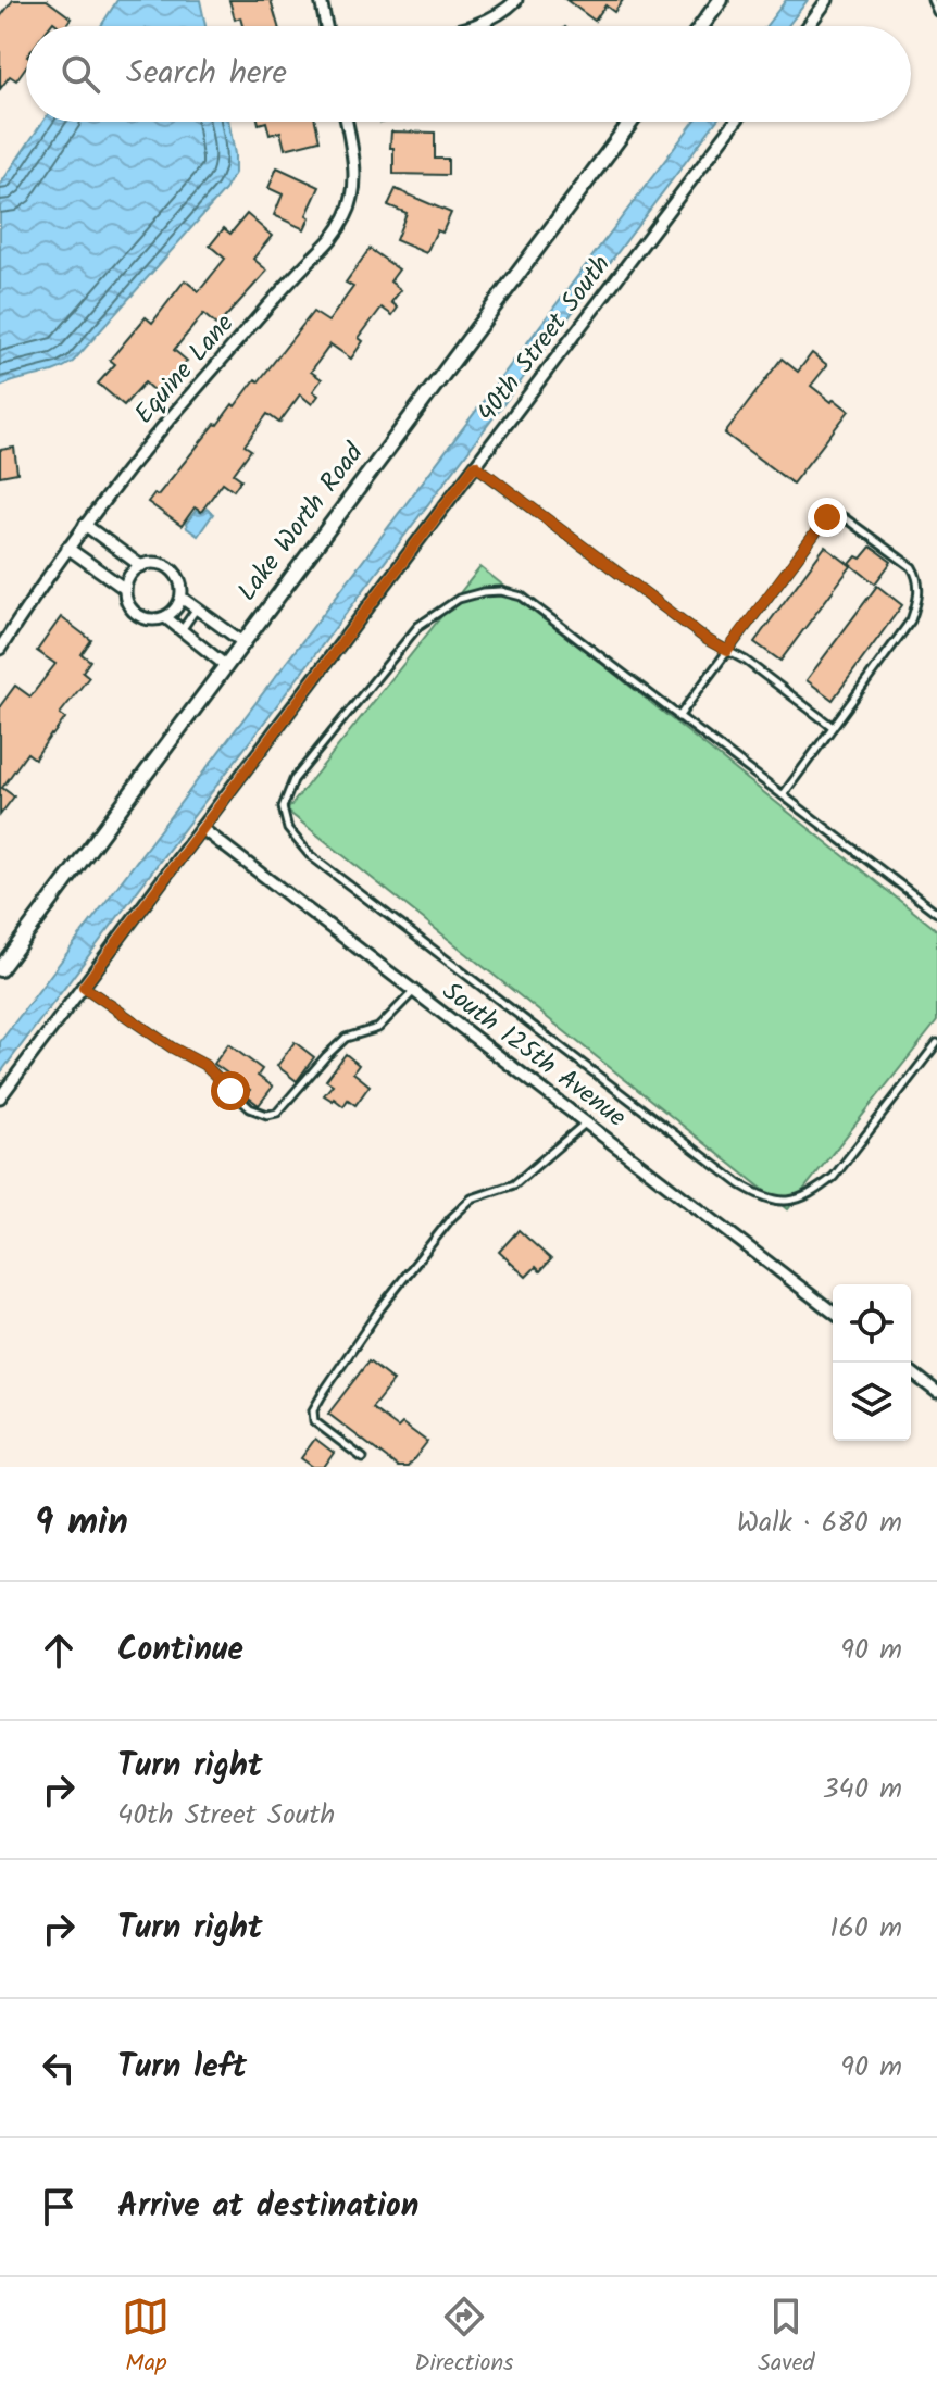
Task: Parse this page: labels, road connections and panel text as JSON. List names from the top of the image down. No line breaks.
{"streets":{"street":["40th Street South","Equine Lane","Lake Worth Road","South 125th Avenue"]},"crossings":[["40th Street South","South 125th Avenue"]],"page":{"search":"Search here","heading":["9 min","Walk · 680 m"],"list":[["Continue","90 m"],["Turn right","40th Street South","340 m"],["Turn right","160 m"],["Turn left","90 m"],"Arrive at destination"],"nav":["Map","Directions","Saved"]}}
